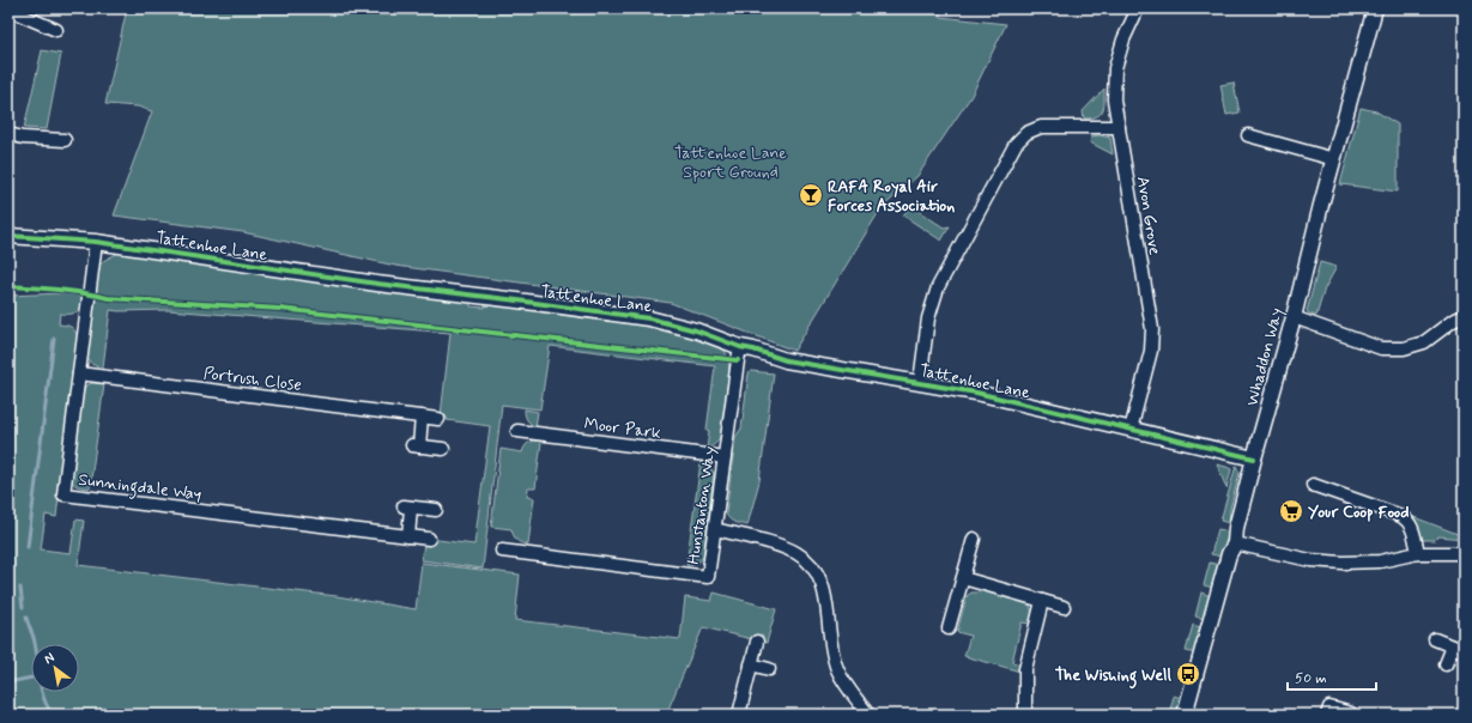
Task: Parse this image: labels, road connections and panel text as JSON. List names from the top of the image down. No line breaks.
{"streets":{"street":["Avon Grove","Tattenhoe Lane","Whaddon Way","Portrush Close","Moor Park","Sunningdale Way","Hunstanton Way"]},"crossings":[["Avon Grove","Tattenhoe Lane"],["Tattenhoe Lane","Whaddon Way"],["Tattenhoe Lane","Sunningdale Way"],["Tattenhoe Lane","Hunstanton Way"],["Portrush Close","Sunningdale Way"],["Moor Park","Hunstanton Way"]],"parks":["Tattenhoe Lane Sport Ground"],"places":{"bar":["RAFA Royal Air Forces Association"],"supermarket":["Your Coop Food"],"bus stop":["The Wishing Well"]},"scale_bar":"50 m","north":"top left"}
